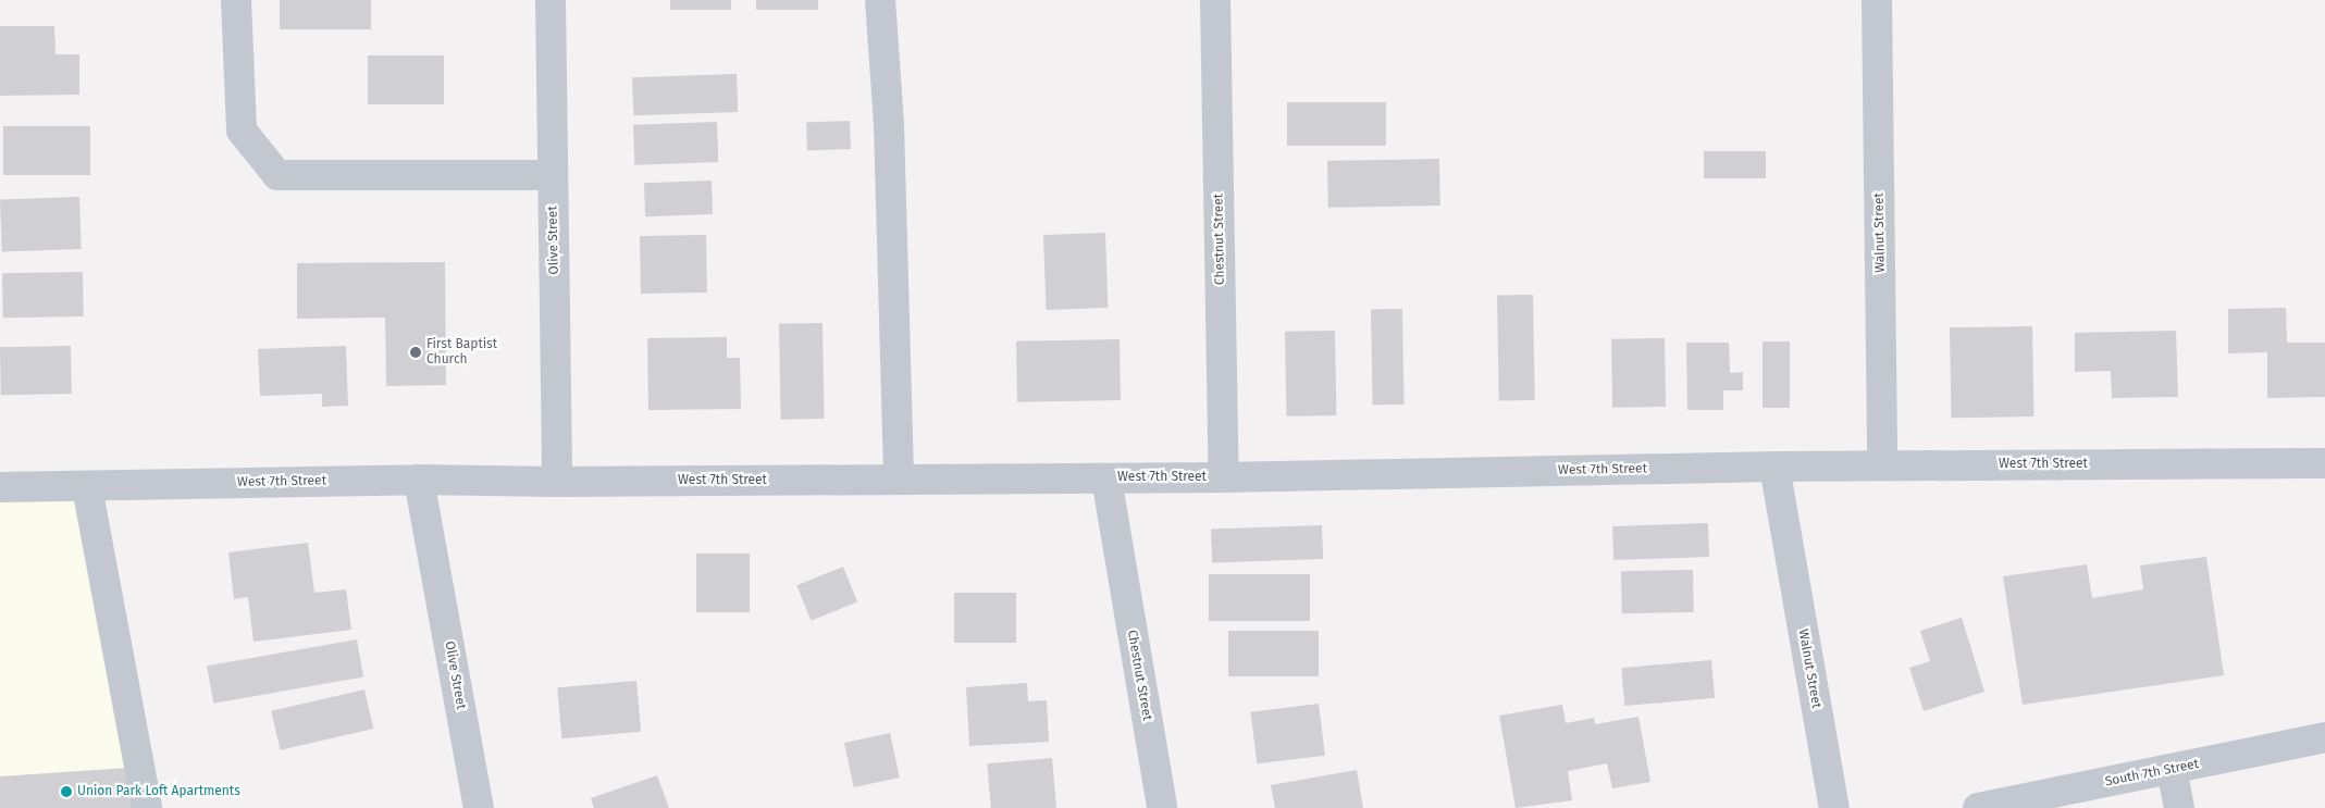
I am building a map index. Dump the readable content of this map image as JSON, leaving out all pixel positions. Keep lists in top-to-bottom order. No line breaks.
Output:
{"streets":{"street":["Walnut Street","Chestnut Street","Olive Street","West 7th Street","South 7th Street"]},"crossings":[["Walnut Street","West 7th Street"],["Chestnut Street","West 7th Street"],["Olive Street","West 7th Street"]],"places":["First Baptist Church","Union Park Loft Apartments"]}
